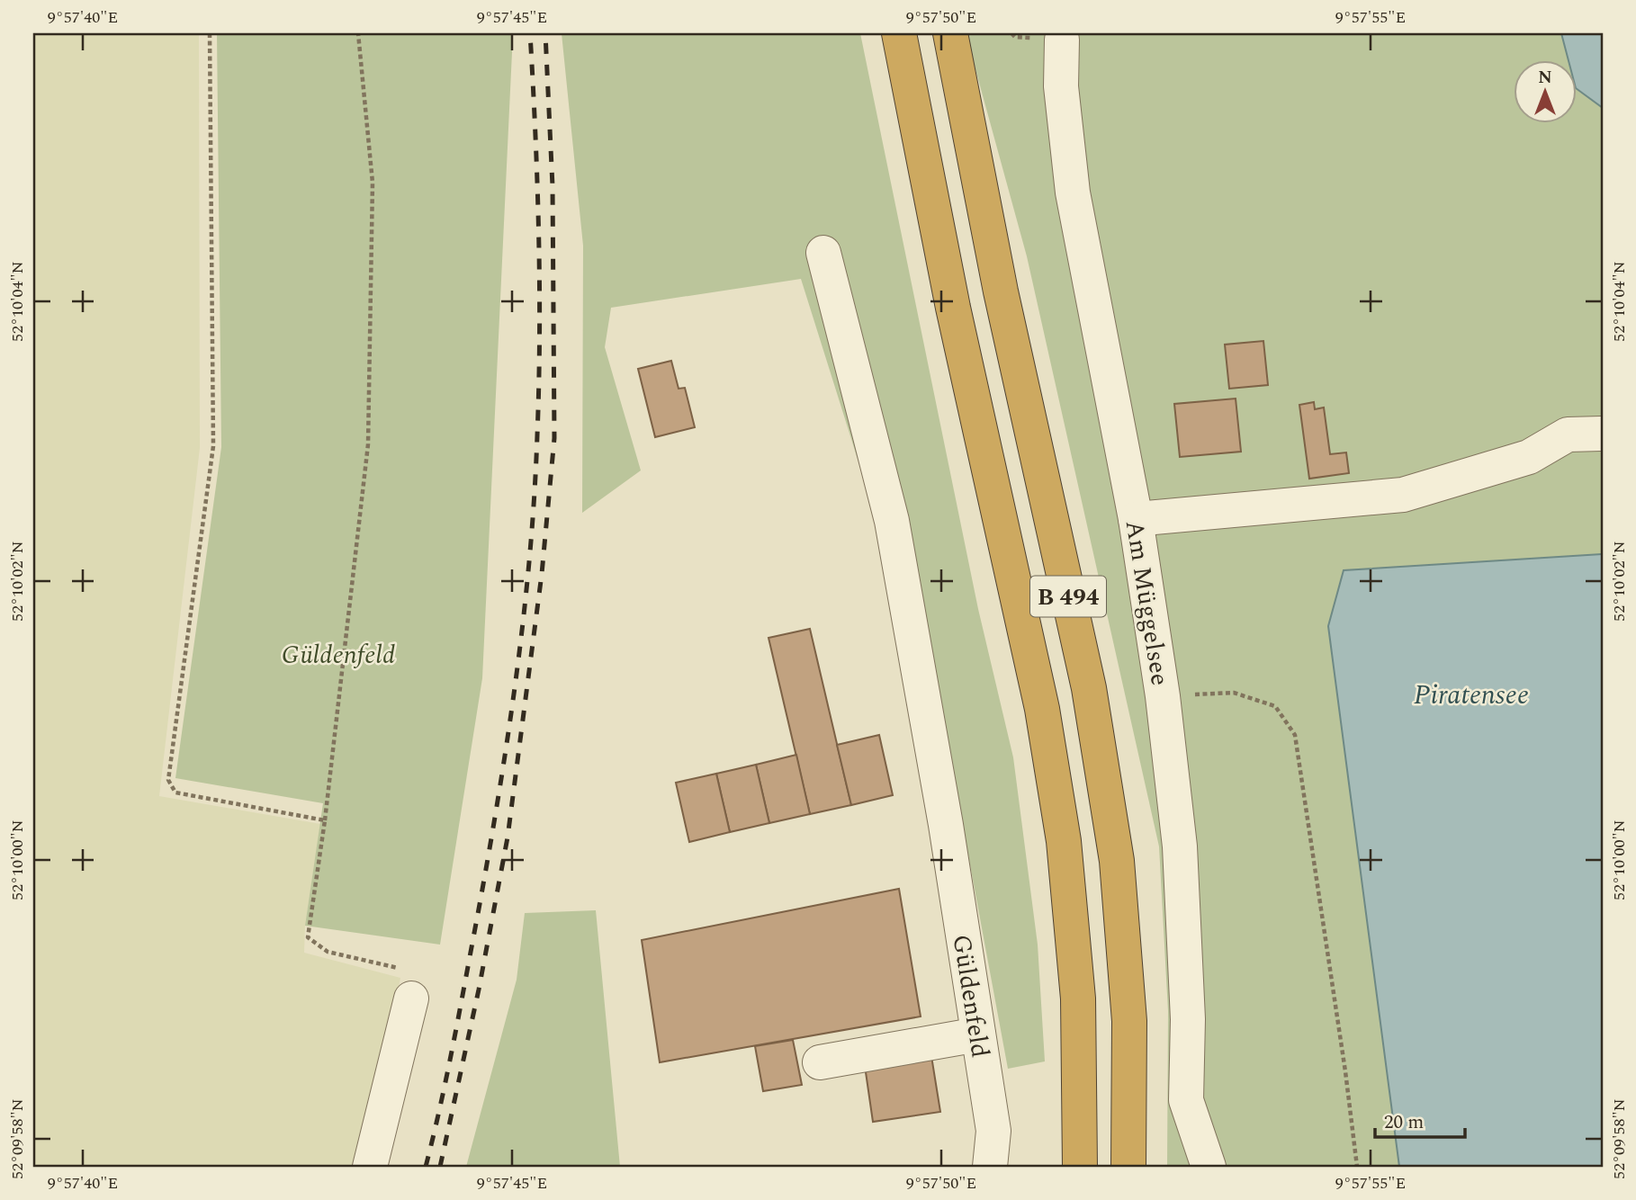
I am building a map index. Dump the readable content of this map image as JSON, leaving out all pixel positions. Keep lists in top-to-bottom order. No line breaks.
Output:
{"streets":{"highway":["B 494"],"street":["Am Müggelsee","Güldenfeld"]},"water":["Piratensee"],"parks":["Güldenfeld"],"scale_bar":"20 m","north":"top","coordinates":["9°57'40\"E","9°57'45\"E","9°57'50\"E","9°57'55\"E","52°10'04\"N","52°10'02\"N","52°10'00\"N","52°09'58\"N"]}
